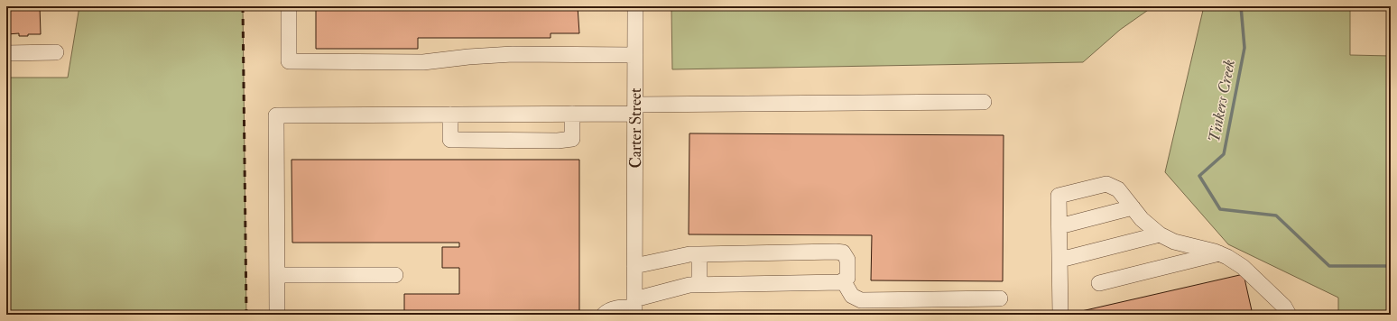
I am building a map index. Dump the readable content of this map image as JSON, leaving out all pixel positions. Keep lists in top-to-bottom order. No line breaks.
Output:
{"streets":{"street":["Carter Street"]},"water":["Tinkers Creek"]}
